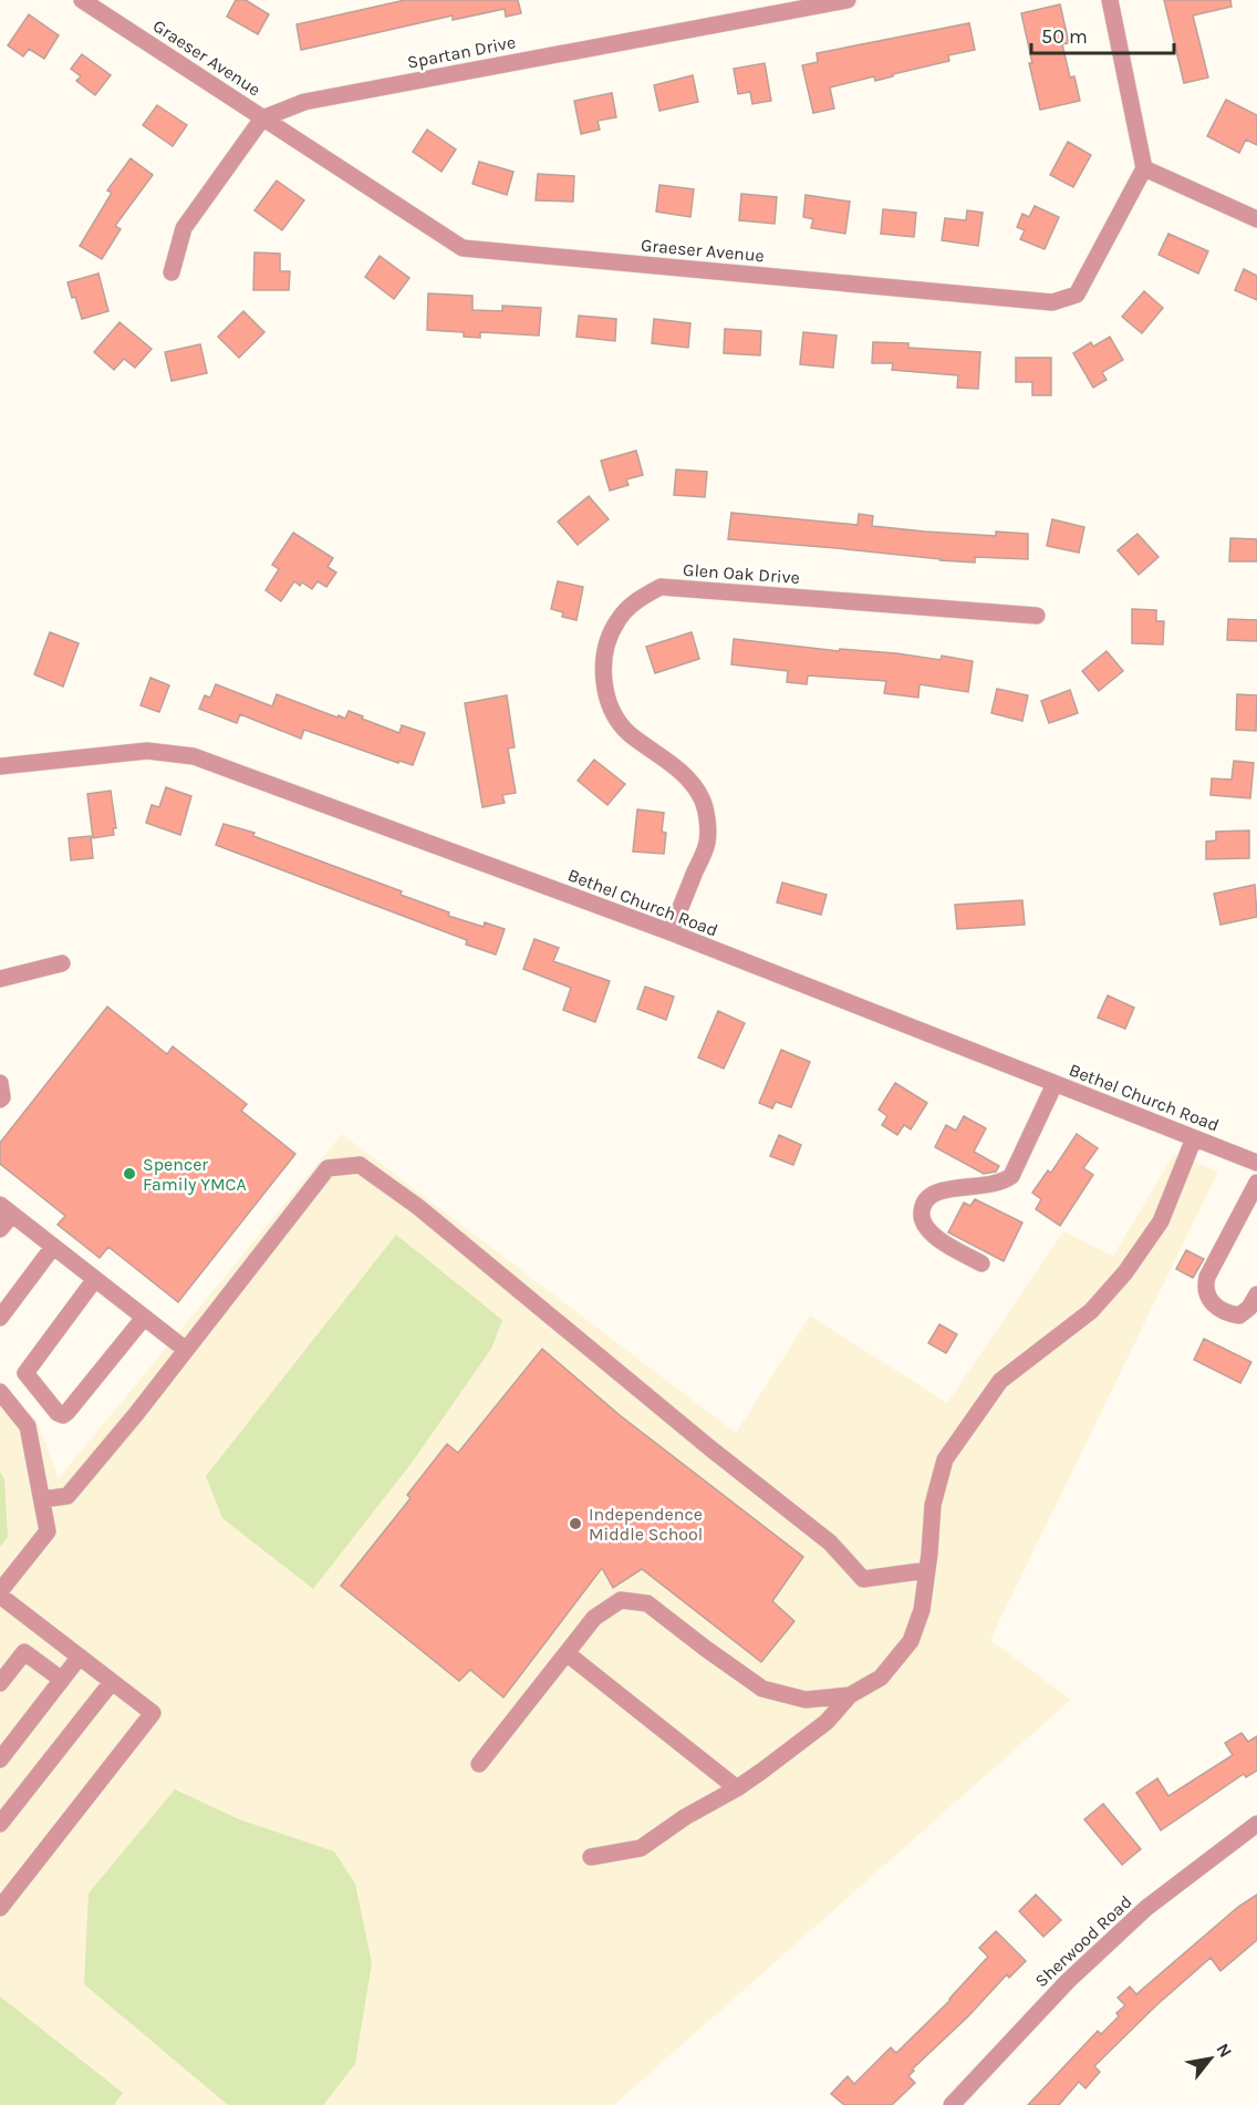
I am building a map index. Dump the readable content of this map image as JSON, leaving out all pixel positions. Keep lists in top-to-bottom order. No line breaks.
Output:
{"streets":{"street":["Spartan Drive","Graeser Avenue","Glen Oak Drive","Bethel Church Road","Sherwood Road"]},"crossings":[["Spartan Drive","Graeser Avenue"],["Glen Oak Drive","Bethel Church Road"]],"places":["Spencer Family YMCA","Independence Middle School"],"scale_bar":"50 m","north":"top right"}
